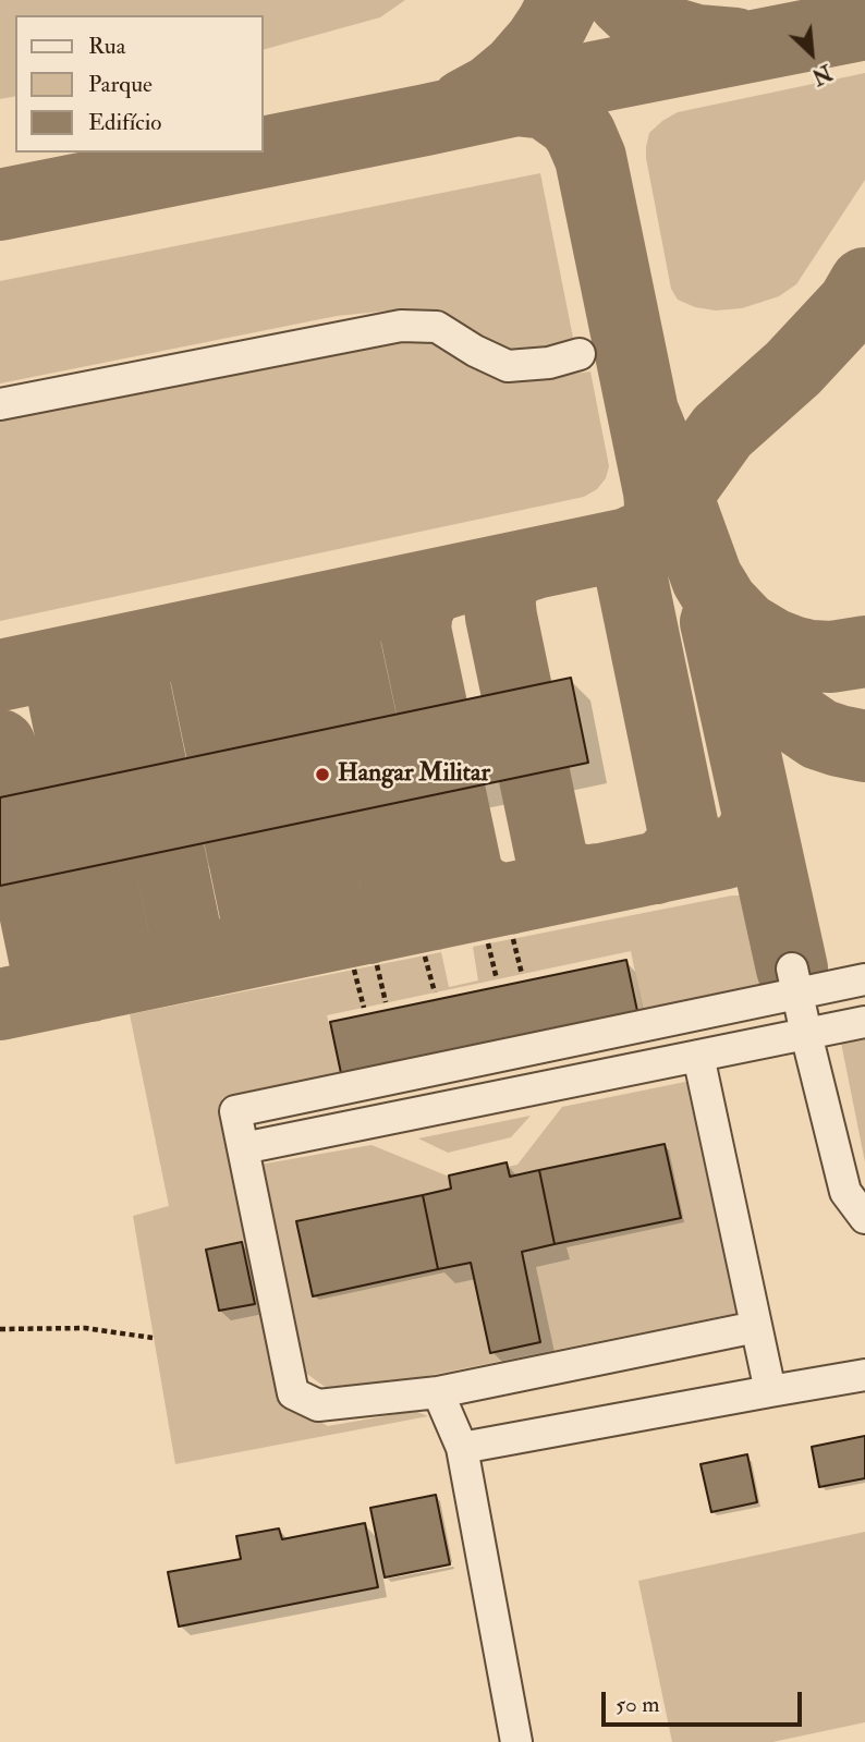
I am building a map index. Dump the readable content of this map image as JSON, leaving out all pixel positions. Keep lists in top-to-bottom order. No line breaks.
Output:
{"places":["Hangar Militar"],"legend":["Rua","Parque","Edifício"],"scale_bar":"50 m","north":"bottom right"}
